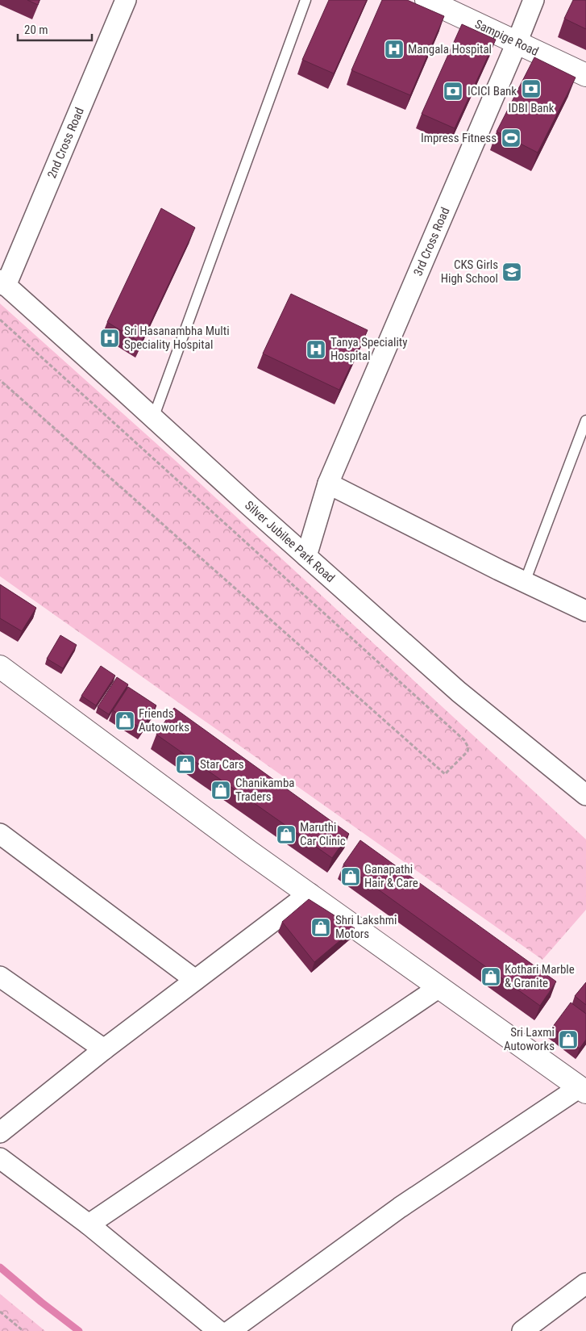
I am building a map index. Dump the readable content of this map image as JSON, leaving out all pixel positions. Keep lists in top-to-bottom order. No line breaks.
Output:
{"streets":{"street":["Sampige Road","2nd Cross Road","3rd Cross Road","Silver Jubilee Park Road"]},"crossings":[["Sampige Road","3rd Cross Road"],["2nd Cross Road","Silver Jubilee Park Road"],["3rd Cross Road","Silver Jubilee Park Road"]],"places":{"hospital":["Mangala Hospital","Sri Hasanambha Multi Speciality Hospital","Tanya Speciality Hospital"],"bank":["IDBI Bank","ICICI Bank"],"sports":["Impress Fitness"],"school or university":["CKS Girls High School"],"shop":["Friends Autoworks","Star Cars","Chanikamba Traders","Maruthi Car Clinic","Ganapathi Hair & Care","Shri Lakshmi Motors","Kothari Marble & Granite","Sri Laxmi Autoworks"]},"scale_bar":"20 m"}
